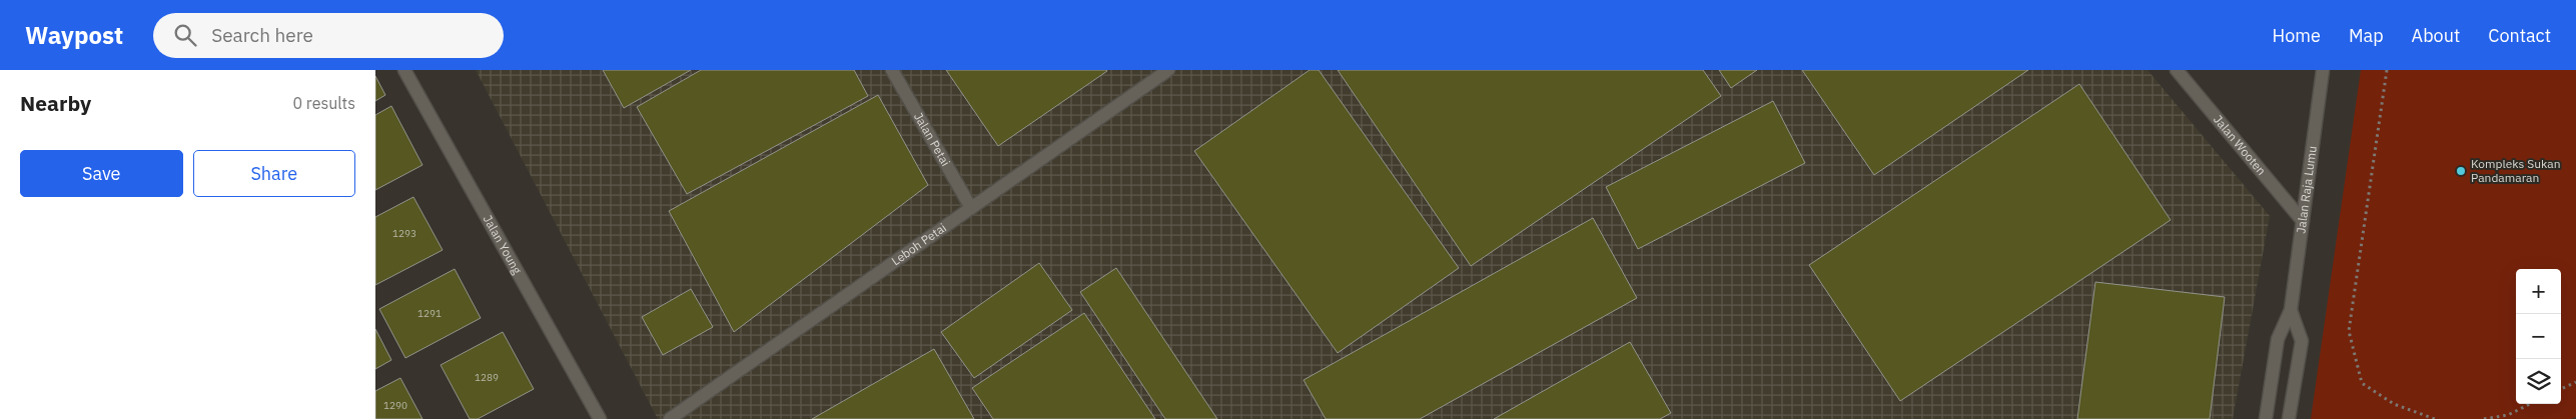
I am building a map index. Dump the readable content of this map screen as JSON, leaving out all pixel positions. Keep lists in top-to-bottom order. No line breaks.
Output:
{"streets":{"street":["Jalan Petai","Jalan Wooten","Jalan Raja Lumu","Leboh Petai","Jalan Young"]},"crossings":[["Jalan Petai","Leboh Petai"],["Jalan Wooten","Jalan Raja Lumu"]],"places":["Kompleks Sukan Pandamaran"],"house_numbers":["1293","1291","1289","1290"],"page":{"header":"Waypost","search":"Search here","nav":["Home","Map","About","Contact"],"heading":["Nearby","0 results"],"buttons":["Save","Share"],"map_buttons":["+","−"]}}
